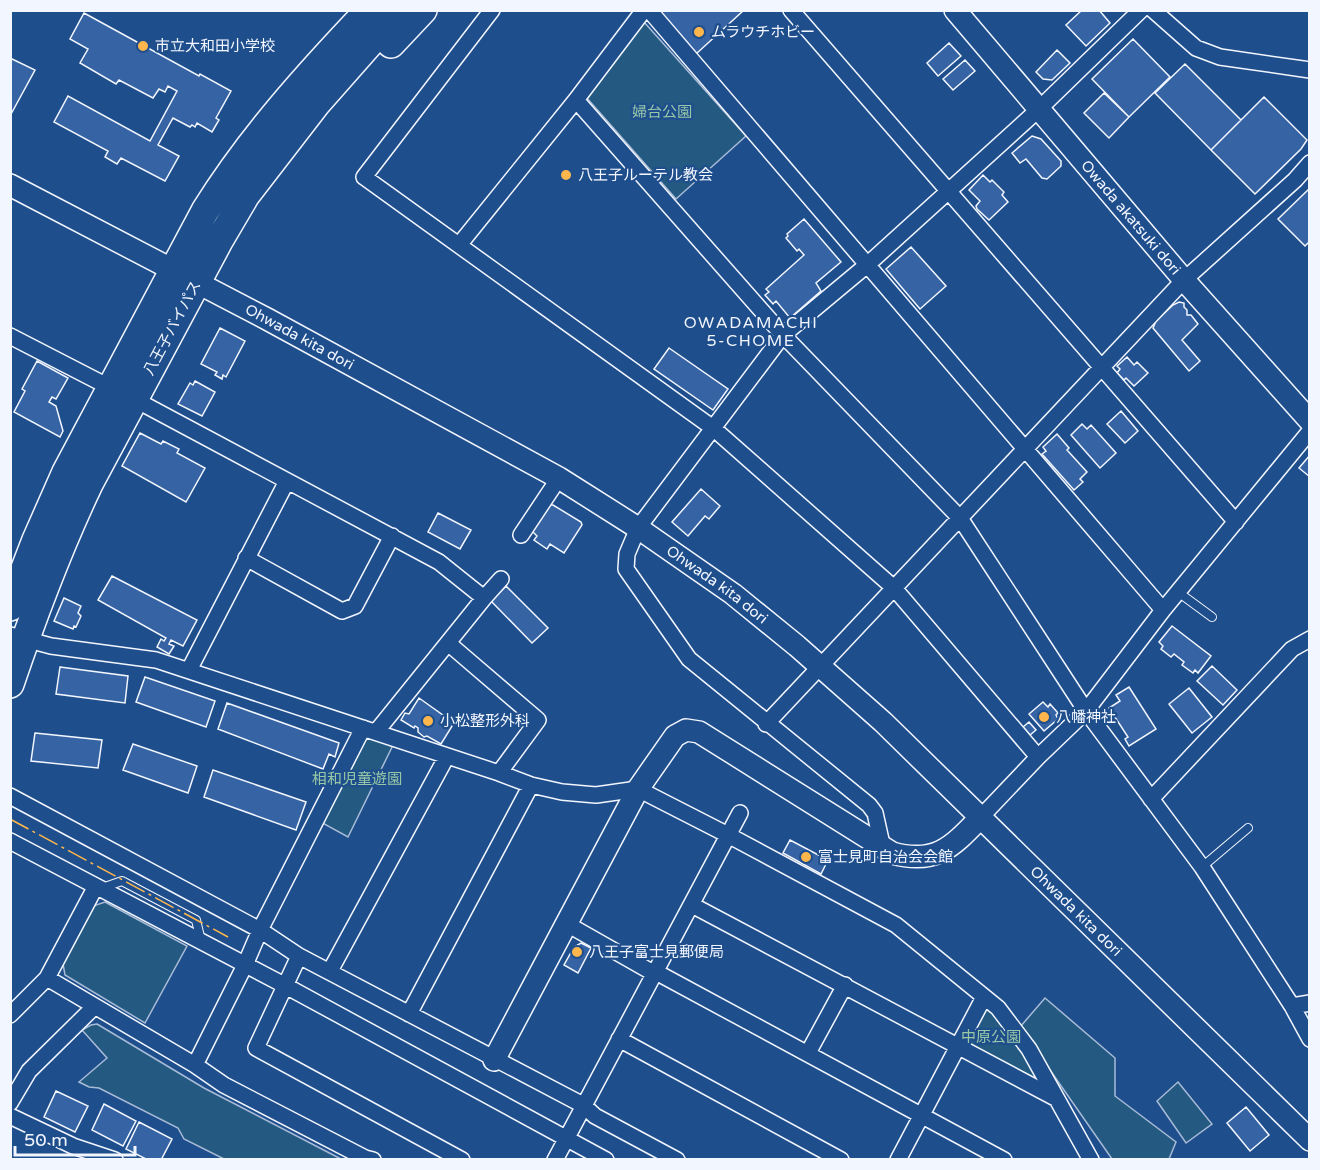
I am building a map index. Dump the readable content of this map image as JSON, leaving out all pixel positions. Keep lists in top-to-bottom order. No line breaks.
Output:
{"streets":{"highway":["八王子バイパス"],"street":["Owada akatsuki dori","Ohwada kita dori"]},"crossings":[["八王子バイパス","Ohwada kita dori"]],"districts":["OWADAMACHI 5-CHOME"],"parks":["婦台公園","相和児童遊園","中原公園"],"places":["ムラウチホビー","市立大和田小学校","八王子ルーテル教会","八幡神社","小松整形外科","富士見町自治会会館","八王子富士見郵便局"],"scale_bar":"50 m"}
